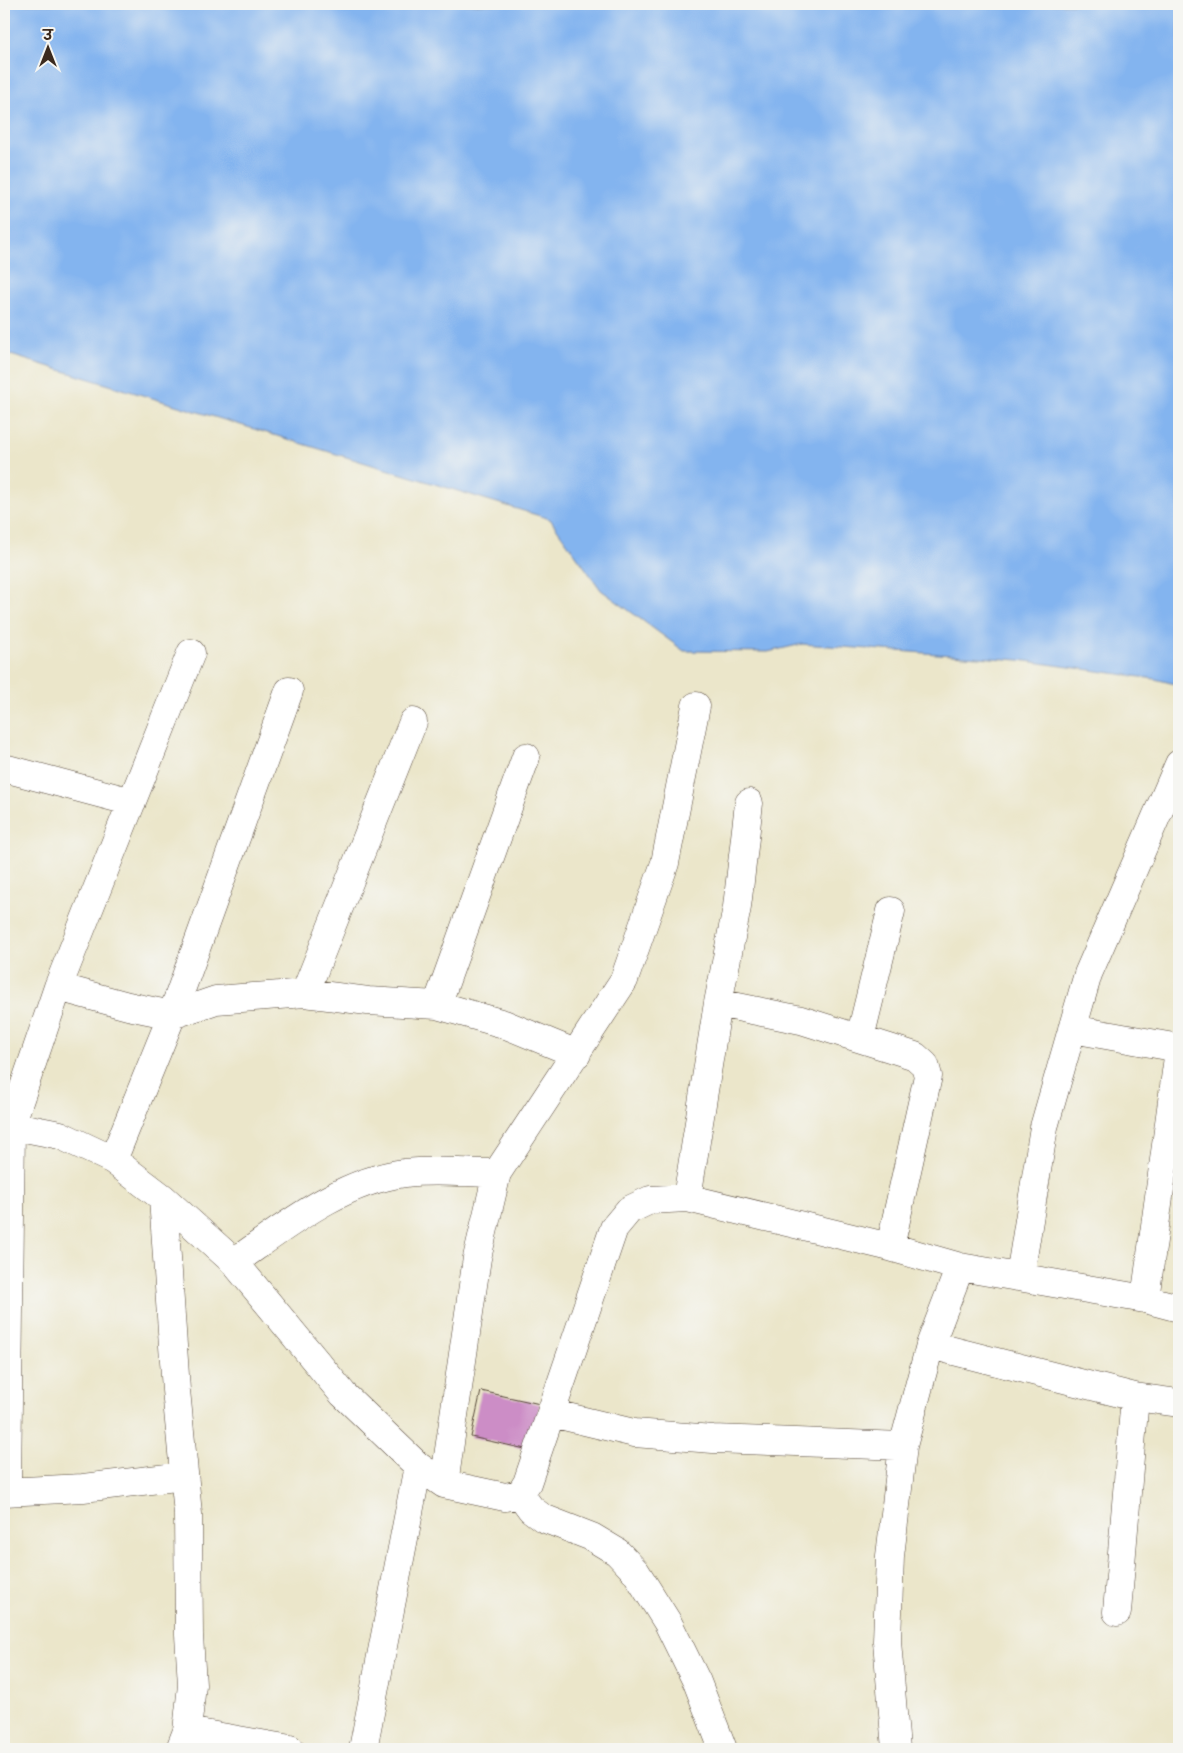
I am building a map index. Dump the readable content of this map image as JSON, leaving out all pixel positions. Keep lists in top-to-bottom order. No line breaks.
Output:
{"north":"top"}
